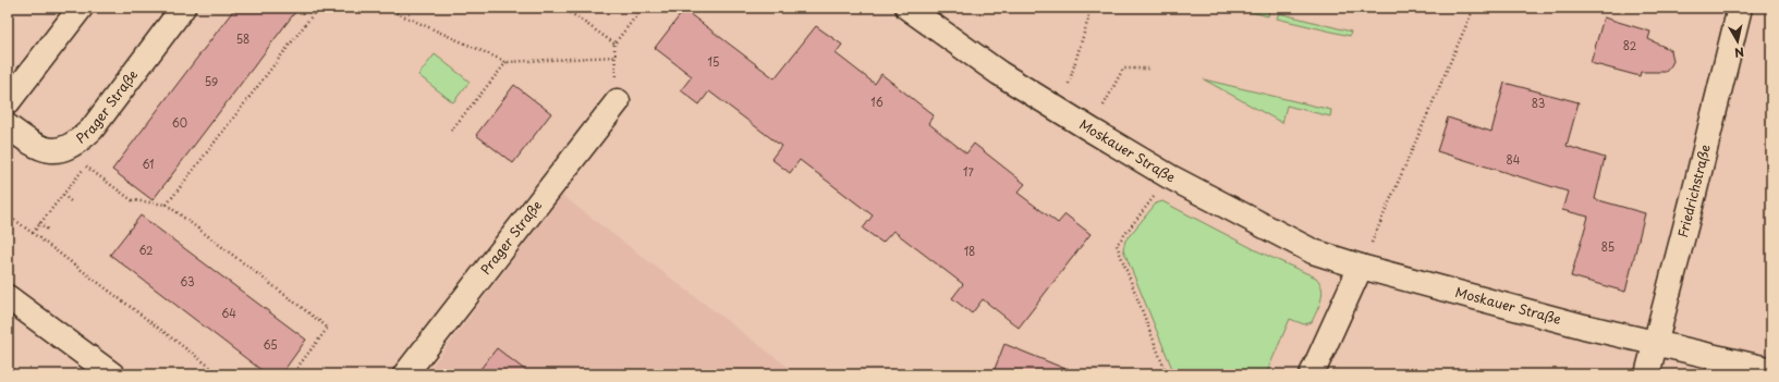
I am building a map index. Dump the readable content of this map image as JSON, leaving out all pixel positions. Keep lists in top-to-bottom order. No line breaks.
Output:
{"streets":{"street":["Prager Straße","Moskauer Straße","Friedrichstraße"]},"crossings":[["Moskauer Straße","Friedrichstraße"]],"house_numbers":["58","82","15","59","16","83","60","84","61","17","85","62","18","63","64","65"],"north":"bottom"}
